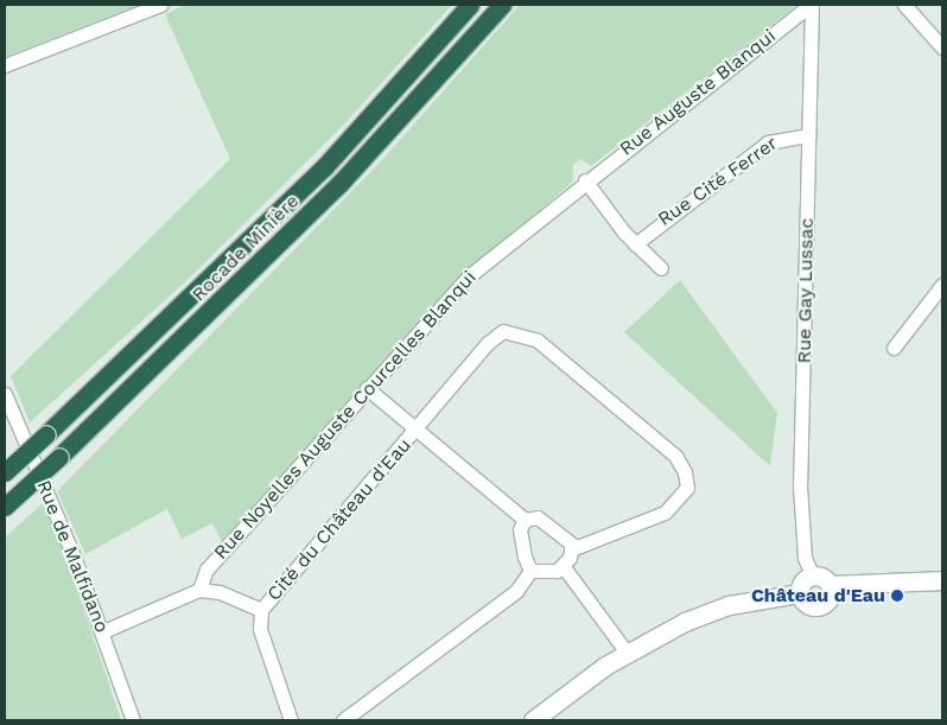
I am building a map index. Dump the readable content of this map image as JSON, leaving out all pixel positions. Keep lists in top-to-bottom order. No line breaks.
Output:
{"streets":{"highway":["Rocade Minière"],"street":["Rue Auguste Blanqui","Rue Cité Ferrer","Rue Gay Lussac","Rue Noyelles Auguste Courcelles Blanqui","Cité du Château d'Eau","Rue de Malfidano"]},"crossings":[["Rue Auguste Blanqui","Rue Gay Lussac"],["Rue Auguste Blanqui","Rue Noyelles Auguste Courcelles Blanqui"],["Rue Cité Ferrer","Rue Gay Lussac"],["Rue Noyelles Auguste Courcelles Blanqui","Cité du Château d'Eau"]],"places":["Château d'Eau"]}
